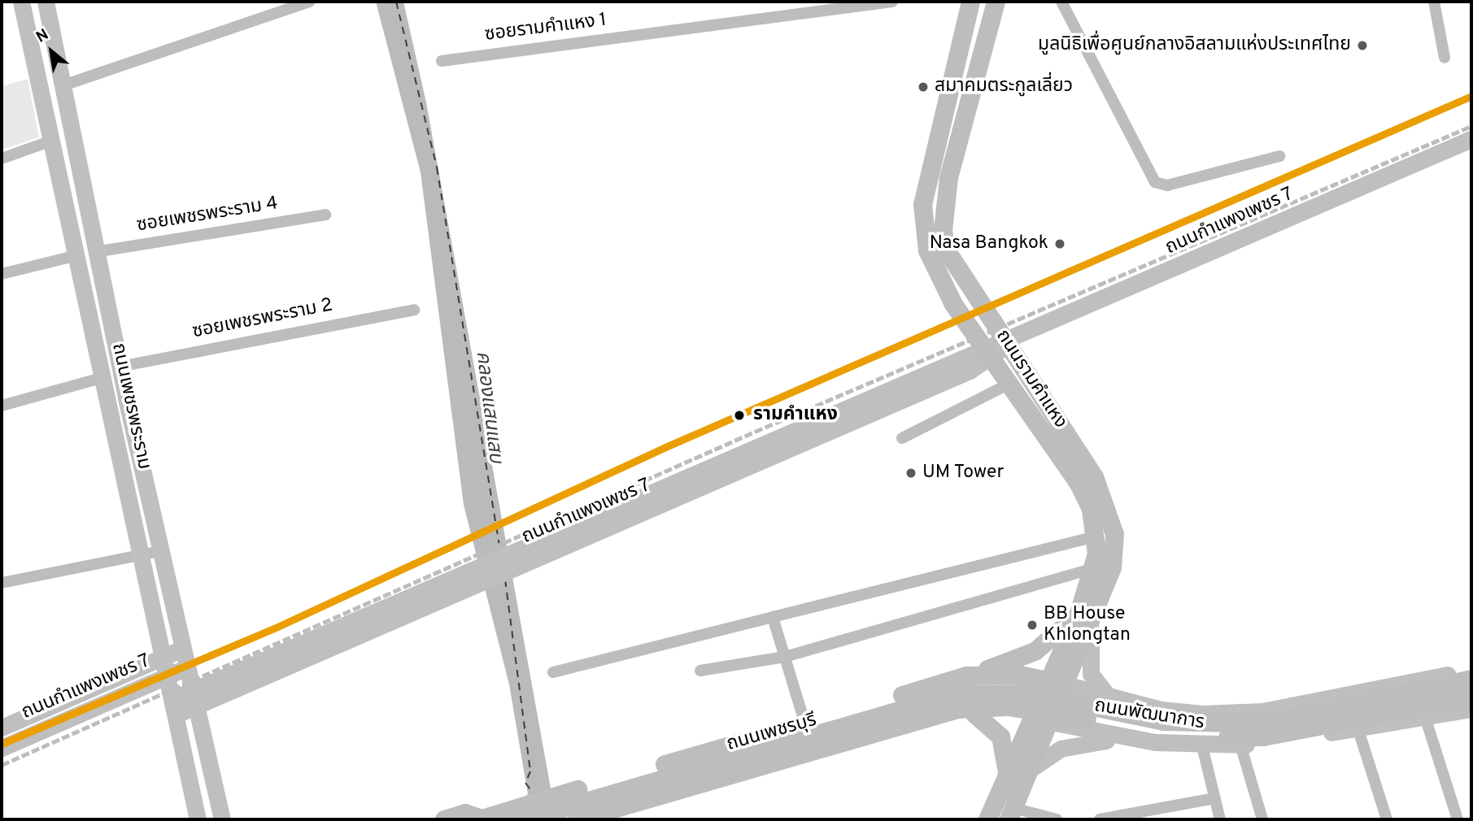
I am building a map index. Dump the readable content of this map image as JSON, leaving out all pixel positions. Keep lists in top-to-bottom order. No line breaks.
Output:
{"streets":{"main road":["ถนนรามคำแหง","ถนนพัฒนาการ","ถนนเพชรบุรี"],"street":["ซอยรามคำแหง 1","ซอยเพชรพระราม 4","ถนนกำแพงเพชร 7","ซอยเพชรพระราม 2","ถนนเพชรพระราม"]},"crossings":[["ซอยเพชรพระราม 4","ถนนเพชรพระราม"],["ถนนกำแพงเพชร 7","ถนนรามคำแหง"],["ถนนกำแพงเพชร 7","ถนนเพชรพระราม"],["ซอยเพชรพระราม 2","ถนนเพชรพระราม"],["ถนนรามคำแหง","ถนนพัฒนาการ"],["ถนนรามคำแหง","ถนนเพชรบุรี"],["ถนนพัฒนาการ","ถนนเพชรบุรี"]],"water":["คลองแสนแสบ"],"places":["มูลนิธิเพื่อศูนย์กลางอิสลามแห่งประเทศไทย","สมาคมตระกูลเลี่ยว","Nasa Bangkok","รามคำแหง","UM Tower","BB House Khlongtan"],"north":"top left"}
